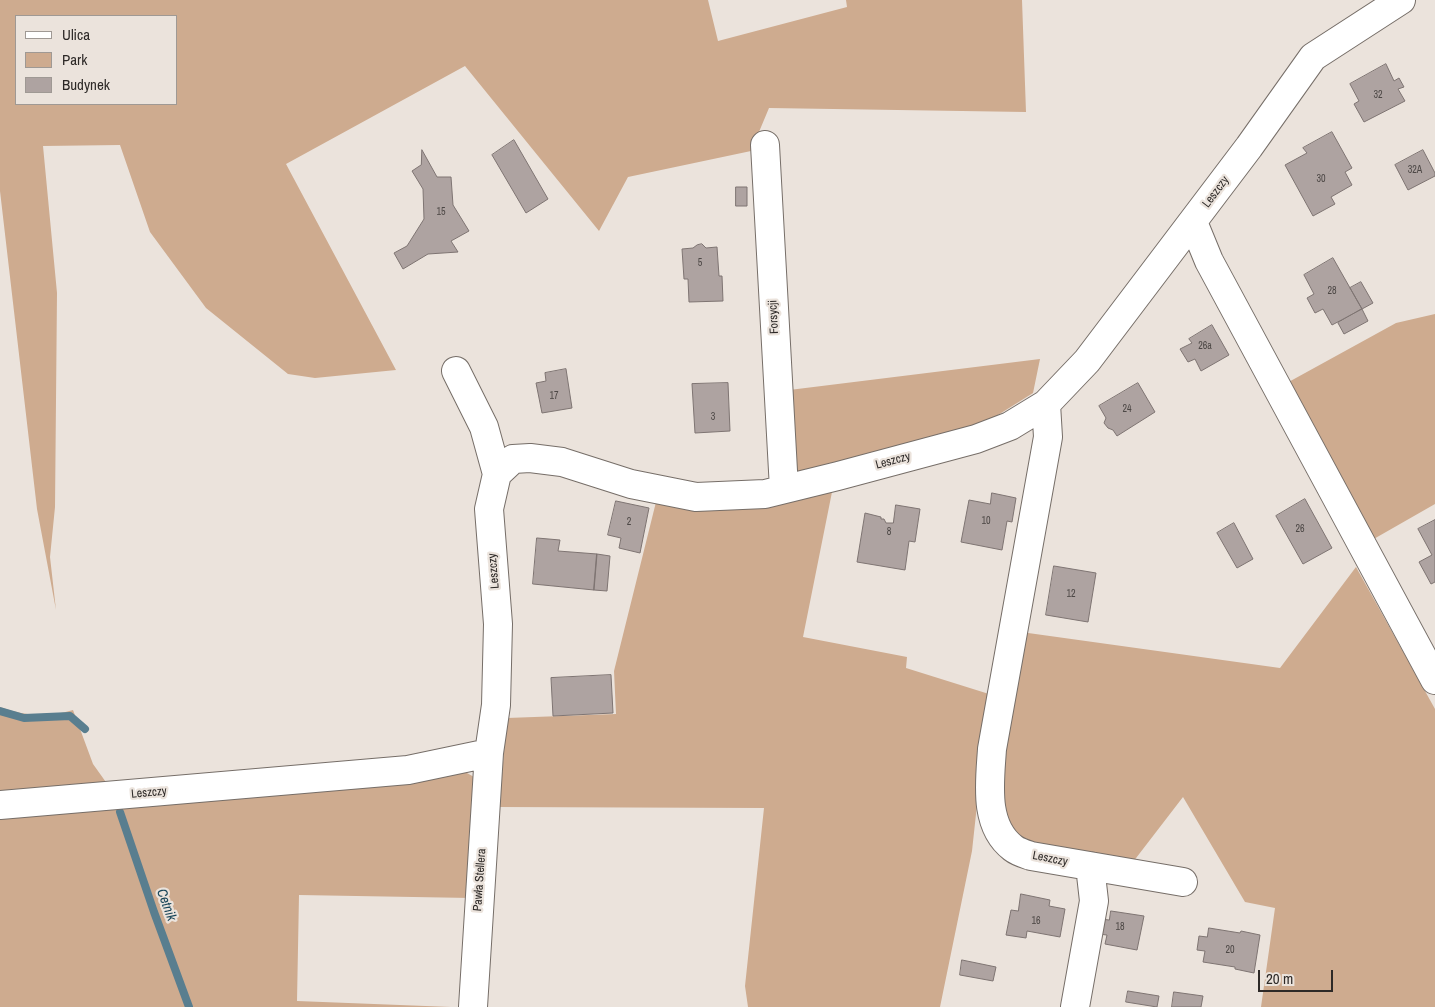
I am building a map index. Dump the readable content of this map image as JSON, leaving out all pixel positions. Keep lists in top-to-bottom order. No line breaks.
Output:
{"streets":{"street":["Leszczy","Forsycji","Pawła Stellera"]},"crossings":[["Leszczy","Forsycji"],["Leszczy","Pawła Stellera"]],"water":["Cetnik"],"house_numbers":["32","32A","30","15","5","28","26a","17","24","3","10","2","26","8","12","16","18","20"],"legend":["Ulica","Park","Budynek"],"scale_bar":"20 m"}
